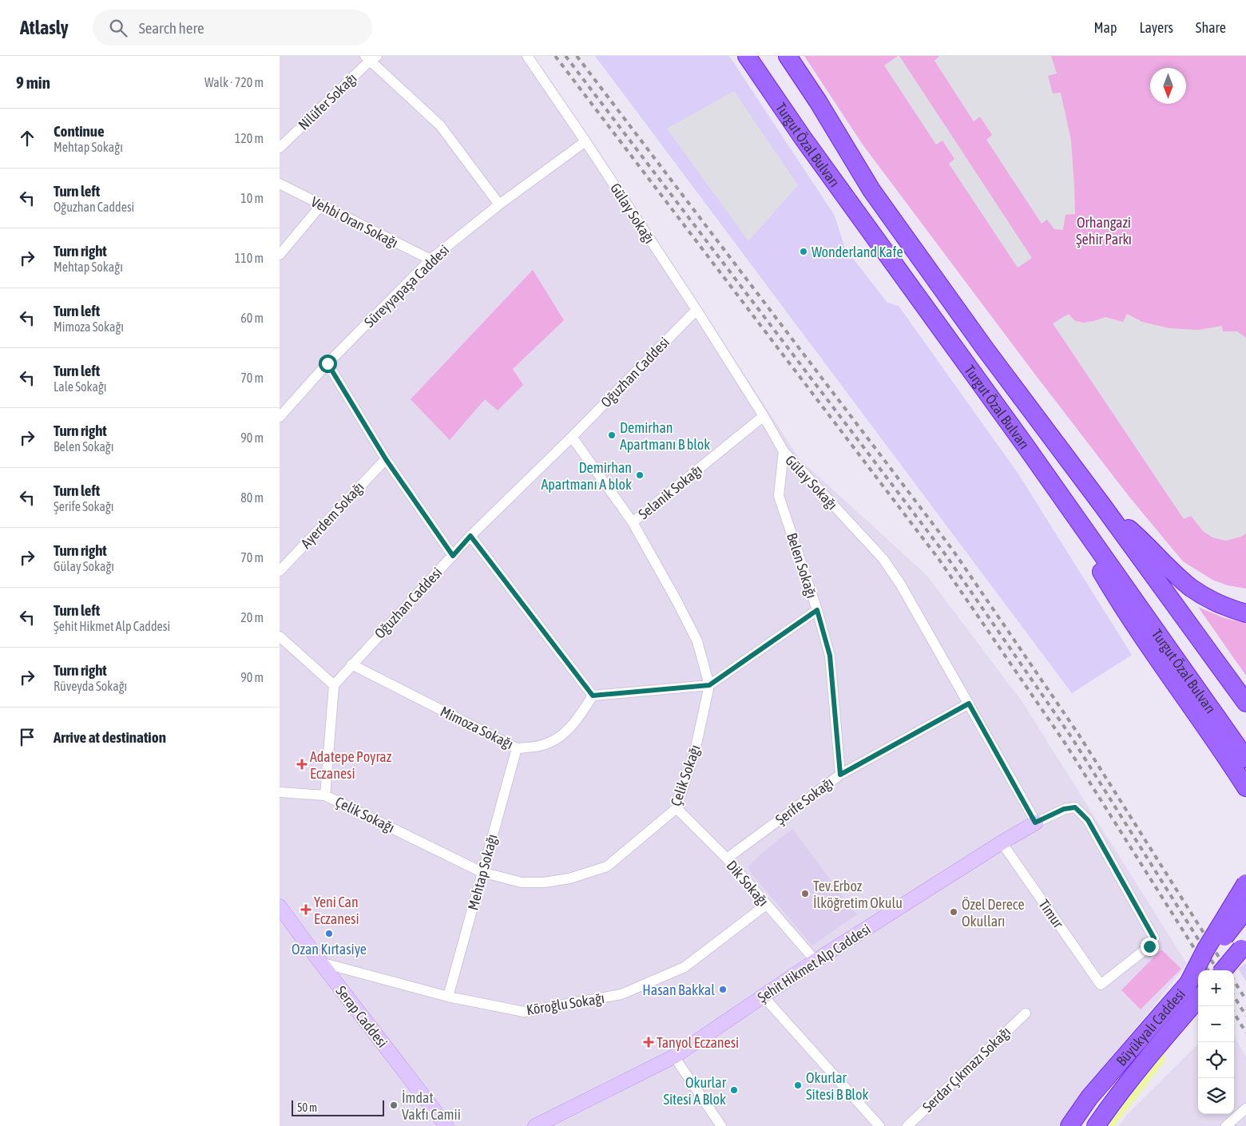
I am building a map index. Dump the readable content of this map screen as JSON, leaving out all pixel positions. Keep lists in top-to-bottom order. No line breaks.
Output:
{"streets":{"highway":["Turgut Özal Bulvarı","Büyükyalı Caddesi"],"street":["Nilüfer Sokağı","Gülay Sokağı","Vehbi Oran Sokağı","Süreyyapaşa Caddesi","Oğuzhan Caddesi","Selanik Sokağı","Ayerdem Sokağı","Belen Sokağı","Mimoza Sokağı","Çelik Sokağı","Şerife Sokağı","Mehtap Sokağı","Dik Sokağı","Timur","Şehit Hikmet Alp Caddesi","Köroğlu Sokağı","Serap Caddesi","Serdar Çıkmazı Sokağı"]},"crossings":[["Gülay Sokağı","Süreyyapaşa Caddesi"],["Gülay Sokağı","Oğuzhan Caddesi"],["Gülay Sokağı","Selanik Sokağı"],["Gülay Sokağı","Belen Sokağı"],["Gülay Sokağı","Şerife Sokağı"],["Gülay Sokağı","Şehit Hikmet Alp Caddesi"],["Vehbi Oran Sokağı","Süreyyapaşa Caddesi"],["Oğuzhan Caddesi","Mimoza Sokağı"],["Oğuzhan Caddesi","Çelik Sokağı"],["Selanik Sokağı","Çelik Sokağı"],["Belen Sokağı","Şerife Sokağı"],["Mimoza Sokağı","Mehtap Sokağı"],["Çelik Sokağı","Mehtap Sokağı"],["Çelik Sokağı","Dik Sokağı"],["Şerife Sokağı","Dik Sokağı"],["Mehtap Sokağı","Köroğlu Sokağı"],["Dik Sokağı","Şehit Hikmet Alp Caddesi"],["Dik Sokağı","Köroğlu Sokağı"],["Timur","Şehit Hikmet Alp Caddesi"],["Köroğlu Sokağı","Serap Caddesi"]],"parks":["Orhangazi Şehir Parkı"],"places":{"other":["Wonderland Kafe","Demirhan Apartmanı B blok","Demirhan Apartmanı A blok","Tev.Erboz İlköğretim Okulu","Özel Derece Okulları","Ozan Kırtasiye","Hasan Bakkal","Okurlar Sitesi B Blok","Okurlar Sitesi A Blok","İmdat Vakfı Camii"],"health":["Adatepe Poyraz Eczanesi","Yeni Can Eczanesi","Tanyol Eczanesi"]},"scale_bar":"50 m","north":"bottom","page":{"header":"Atlasly","search":"Search here","nav":["Map","Layers","Share"],"heading":["9 min","Walk · 720 m"],"list":[["Continue","Mehtap Sokağı","120 m"],["Turn left","Oğuzhan Caddesi","10 m"],["Turn right","Mehtap Sokağı","110 m"],["Turn left","Mimoza Sokağı","60 m"],["Turn left","Lale Sokağı","70 m"],["Turn right","Belen Sokağı","90 m"],["Turn left","Şerife Sokağı","80 m"],["Turn right","Gülay Sokağı","70 m"],["Turn left","Şehit Hikmet Alp Caddesi","20 m"],["Turn right","Rüveyda Sokağı","90 m"],"Arrive at destination"],"map_buttons":["+","−"],"scale":"50 m"}}
